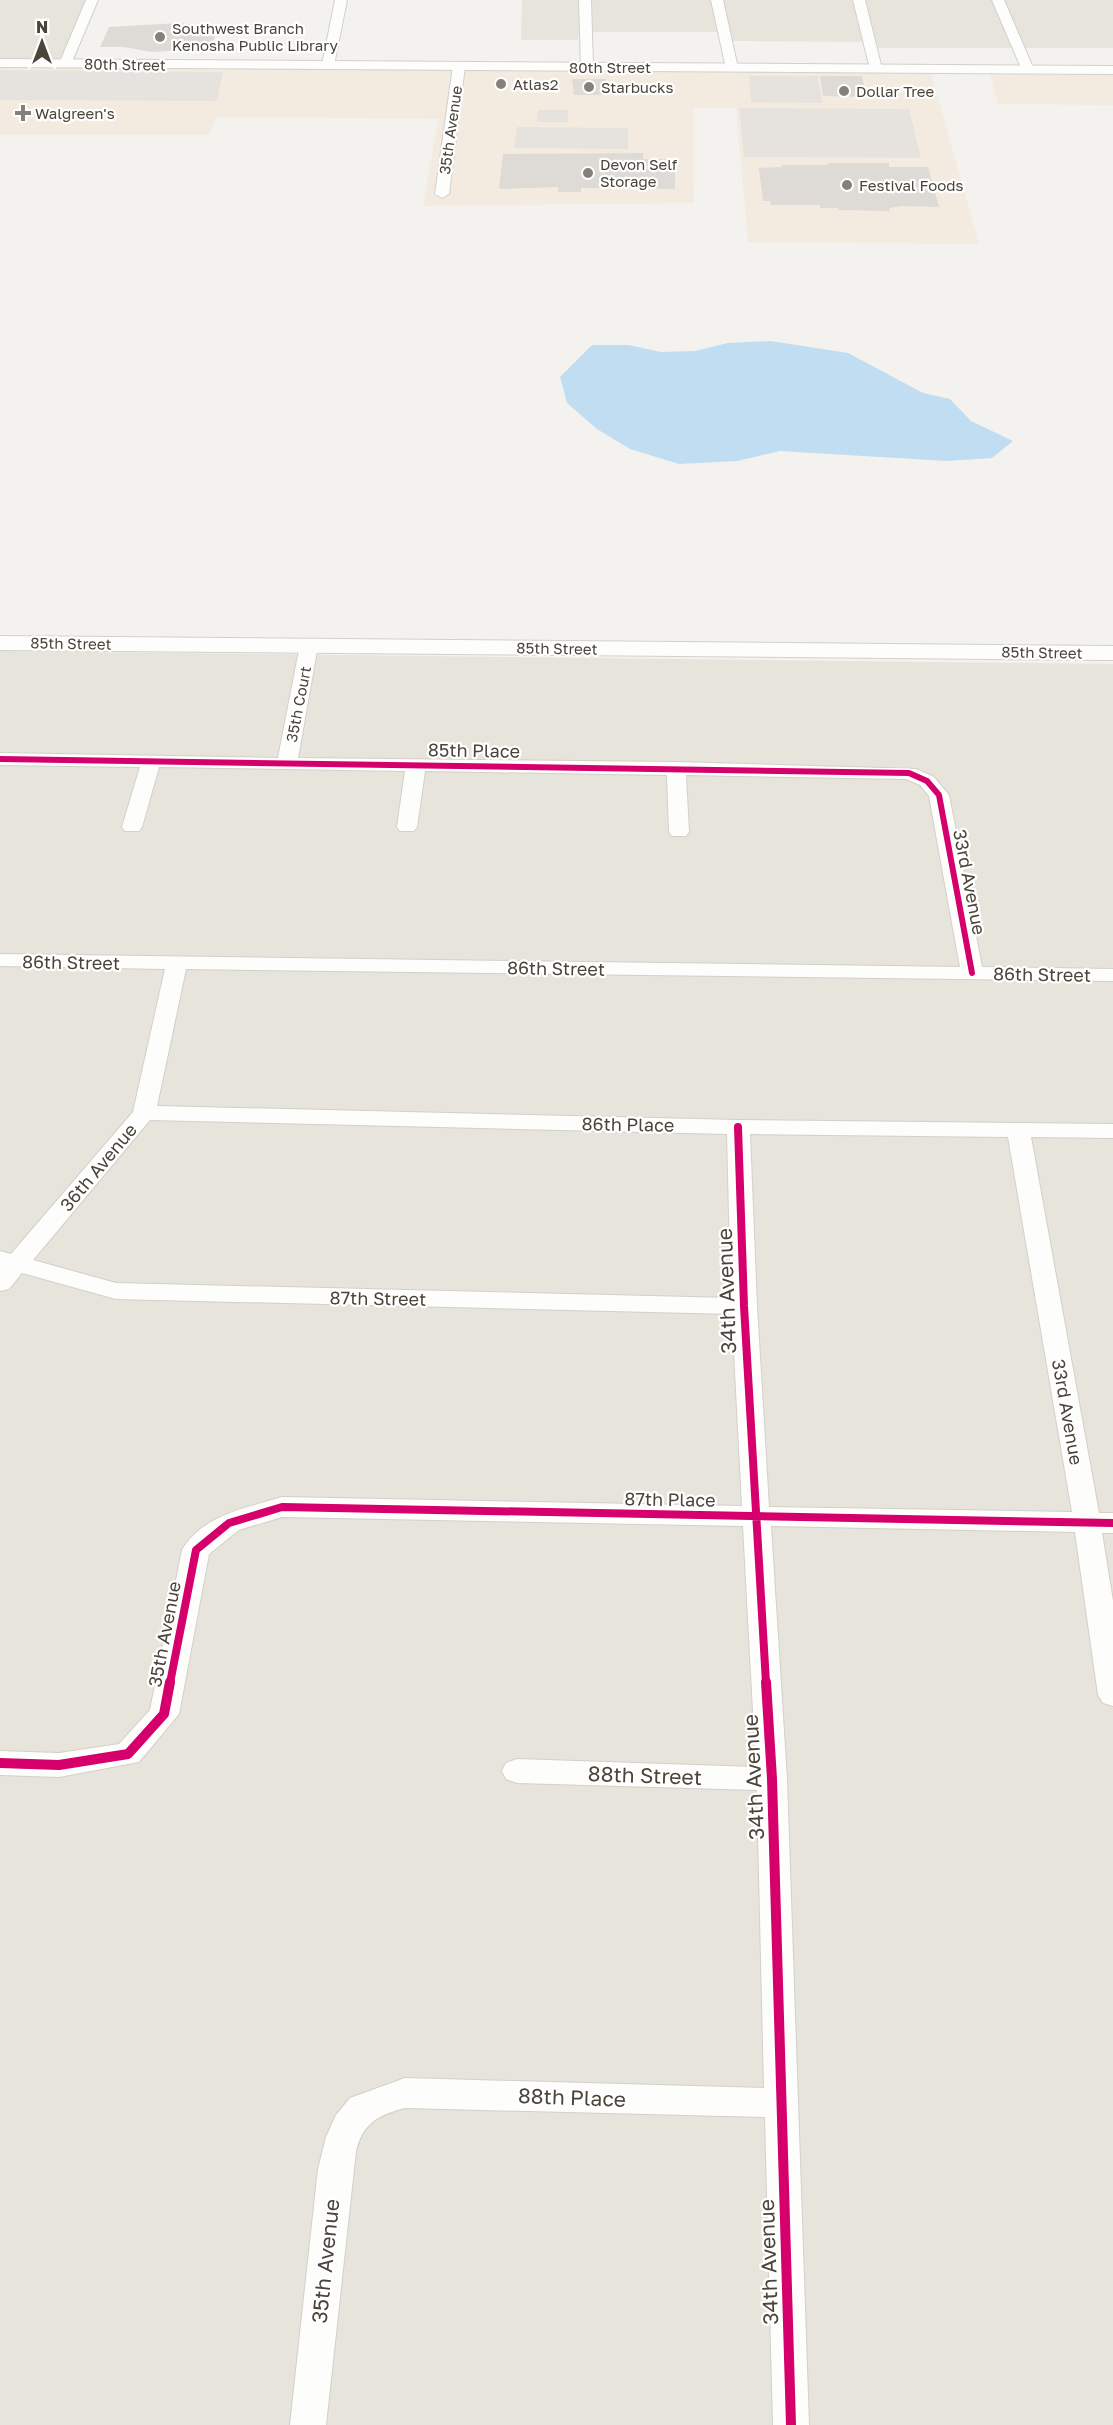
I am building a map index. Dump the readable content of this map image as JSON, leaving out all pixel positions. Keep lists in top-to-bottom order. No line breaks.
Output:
{"streets":{"street":["80th Street","35th Avenue","85th Street","35th Court","85th Place","33rd Avenue","86th Street","86th Place","36th Avenue","34th Avenue","87th Street","87th Place","88th Street","88th Place"]},"crossings":[["80th Street","35th Avenue"],["35th Avenue","87th Place"],["35th Avenue","88th Place"],["85th Street","35th Court"],["35th Court","85th Place"],["85th Place","33rd Avenue"],["33rd Avenue","86th Street"],["33rd Avenue","86th Place"],["33rd Avenue","87th Place"],["86th Street","36th Avenue"],["86th Place","36th Avenue"],["86th Place","34th Avenue"],["36th Avenue","87th Street"],["34th Avenue","87th Street"],["34th Avenue","87th Place"],["34th Avenue","88th Street"],["34th Avenue","88th Place"]],"places":{"other":["Southwest Branch Kenosha Public Library","Atlas2","Starbucks","Dollar Tree","Devon Self Storage","Festival Foods"],"health":["Walgreen's"]},"north":"top"}
